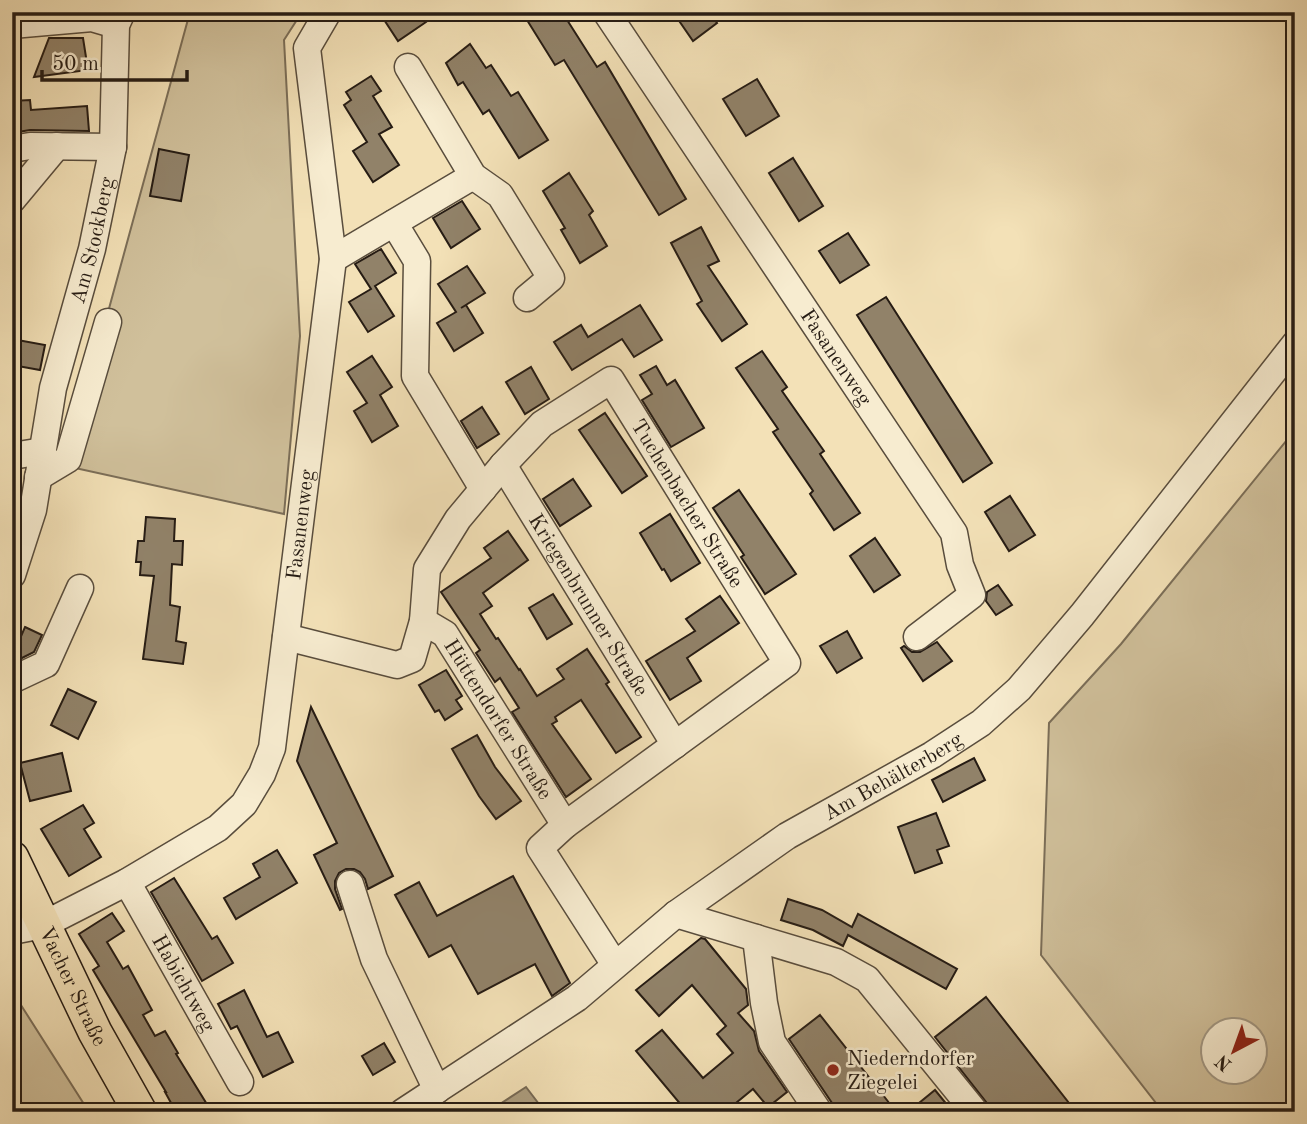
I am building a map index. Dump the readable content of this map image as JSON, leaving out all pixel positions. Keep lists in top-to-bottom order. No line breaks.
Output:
{"streets":{"main road":["Vacher Straße"],"street":["Am Stockberg","Fasanenweg","Tuchenbacher Straße","Kriegenbrunner Straße","Hüttendorfer Straße","Am Behälterberg","Habichtweg"]},"crossings":[["Fasanenweg","Tuchenbacher Straße"],["Fasanenweg","Habichtweg"],["Fasanenweg","Vacher Straße"],["Tuchenbacher Straße","Kriegenbrunner Straße"],["Tuchenbacher Straße","Hüttendorfer Straße"],["Tuchenbacher Straße","Am Behälterberg"]],"places":["Niederndorfer Ziegelei"],"scale_bar":"50 m","north":"bottom left"}
